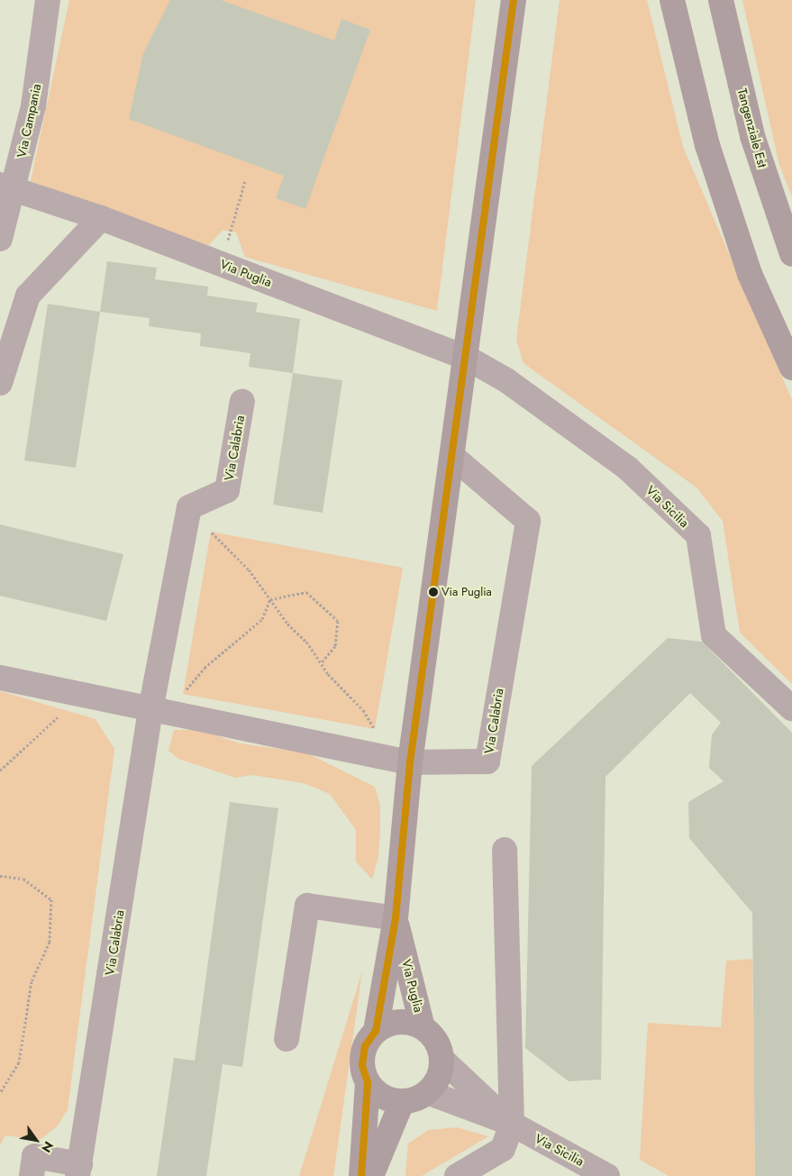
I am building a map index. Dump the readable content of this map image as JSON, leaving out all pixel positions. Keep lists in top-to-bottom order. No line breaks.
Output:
{"streets":{"main road":["Tangenziale Est","Via Puglia"],"street":["Via Campania","Via Calabria","Via Sicilia"]},"crossings":[["Via Campania","Via Puglia"],["Via Puglia","Via Calabria"],["Via Puglia","Via Sicilia"]],"places":["Via Puglia"],"north":"bottom right"}
